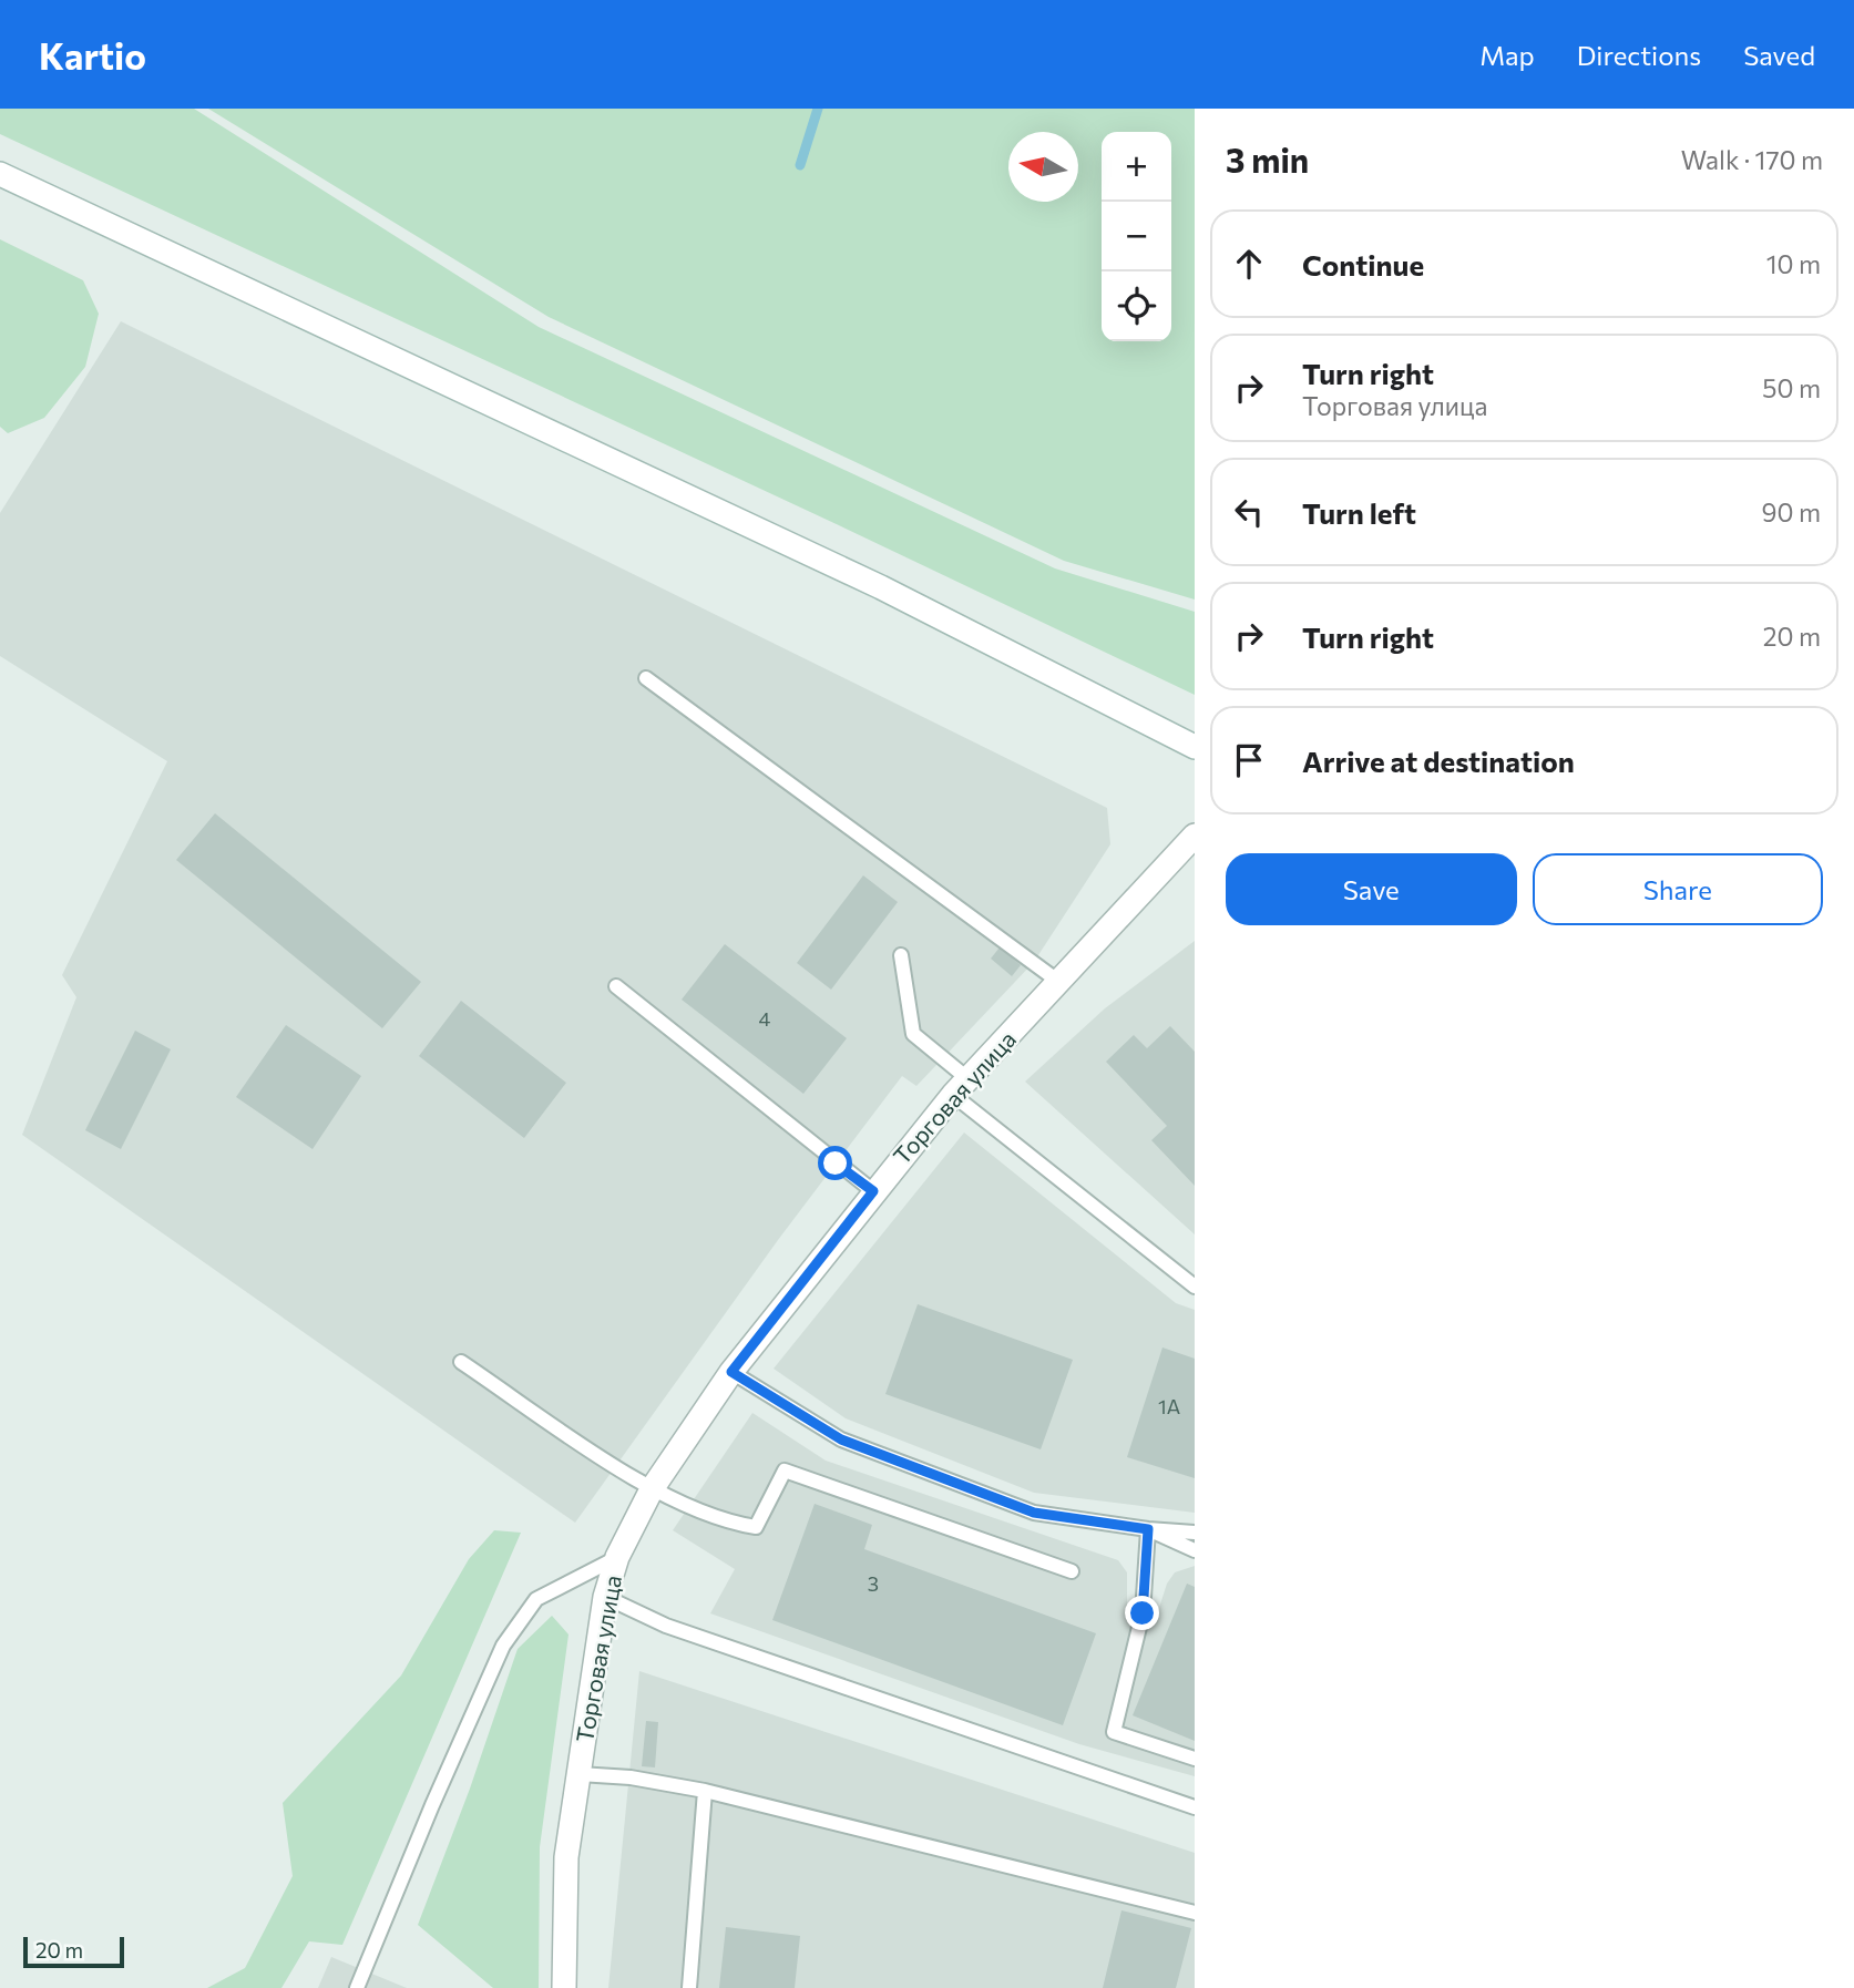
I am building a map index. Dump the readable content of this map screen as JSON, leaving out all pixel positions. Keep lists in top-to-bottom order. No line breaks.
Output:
{"streets":{"street":["Торговая улица"]},"house_numbers":["4","1А","3"],"scale_bar":"20 m","north":"left","page":{"header":"Kartio","nav":["Map","Directions","Saved"],"heading":["3 min","Walk · 170 m"],"map_buttons":["+","−"],"list":[["Continue","10 m"],["Turn right","Торговая улица","50 m"],["Turn left","90 m"],["Turn right","20 m"],"Arrive at destination"],"buttons":["Save","Share"],"scale":"20 m"}}
